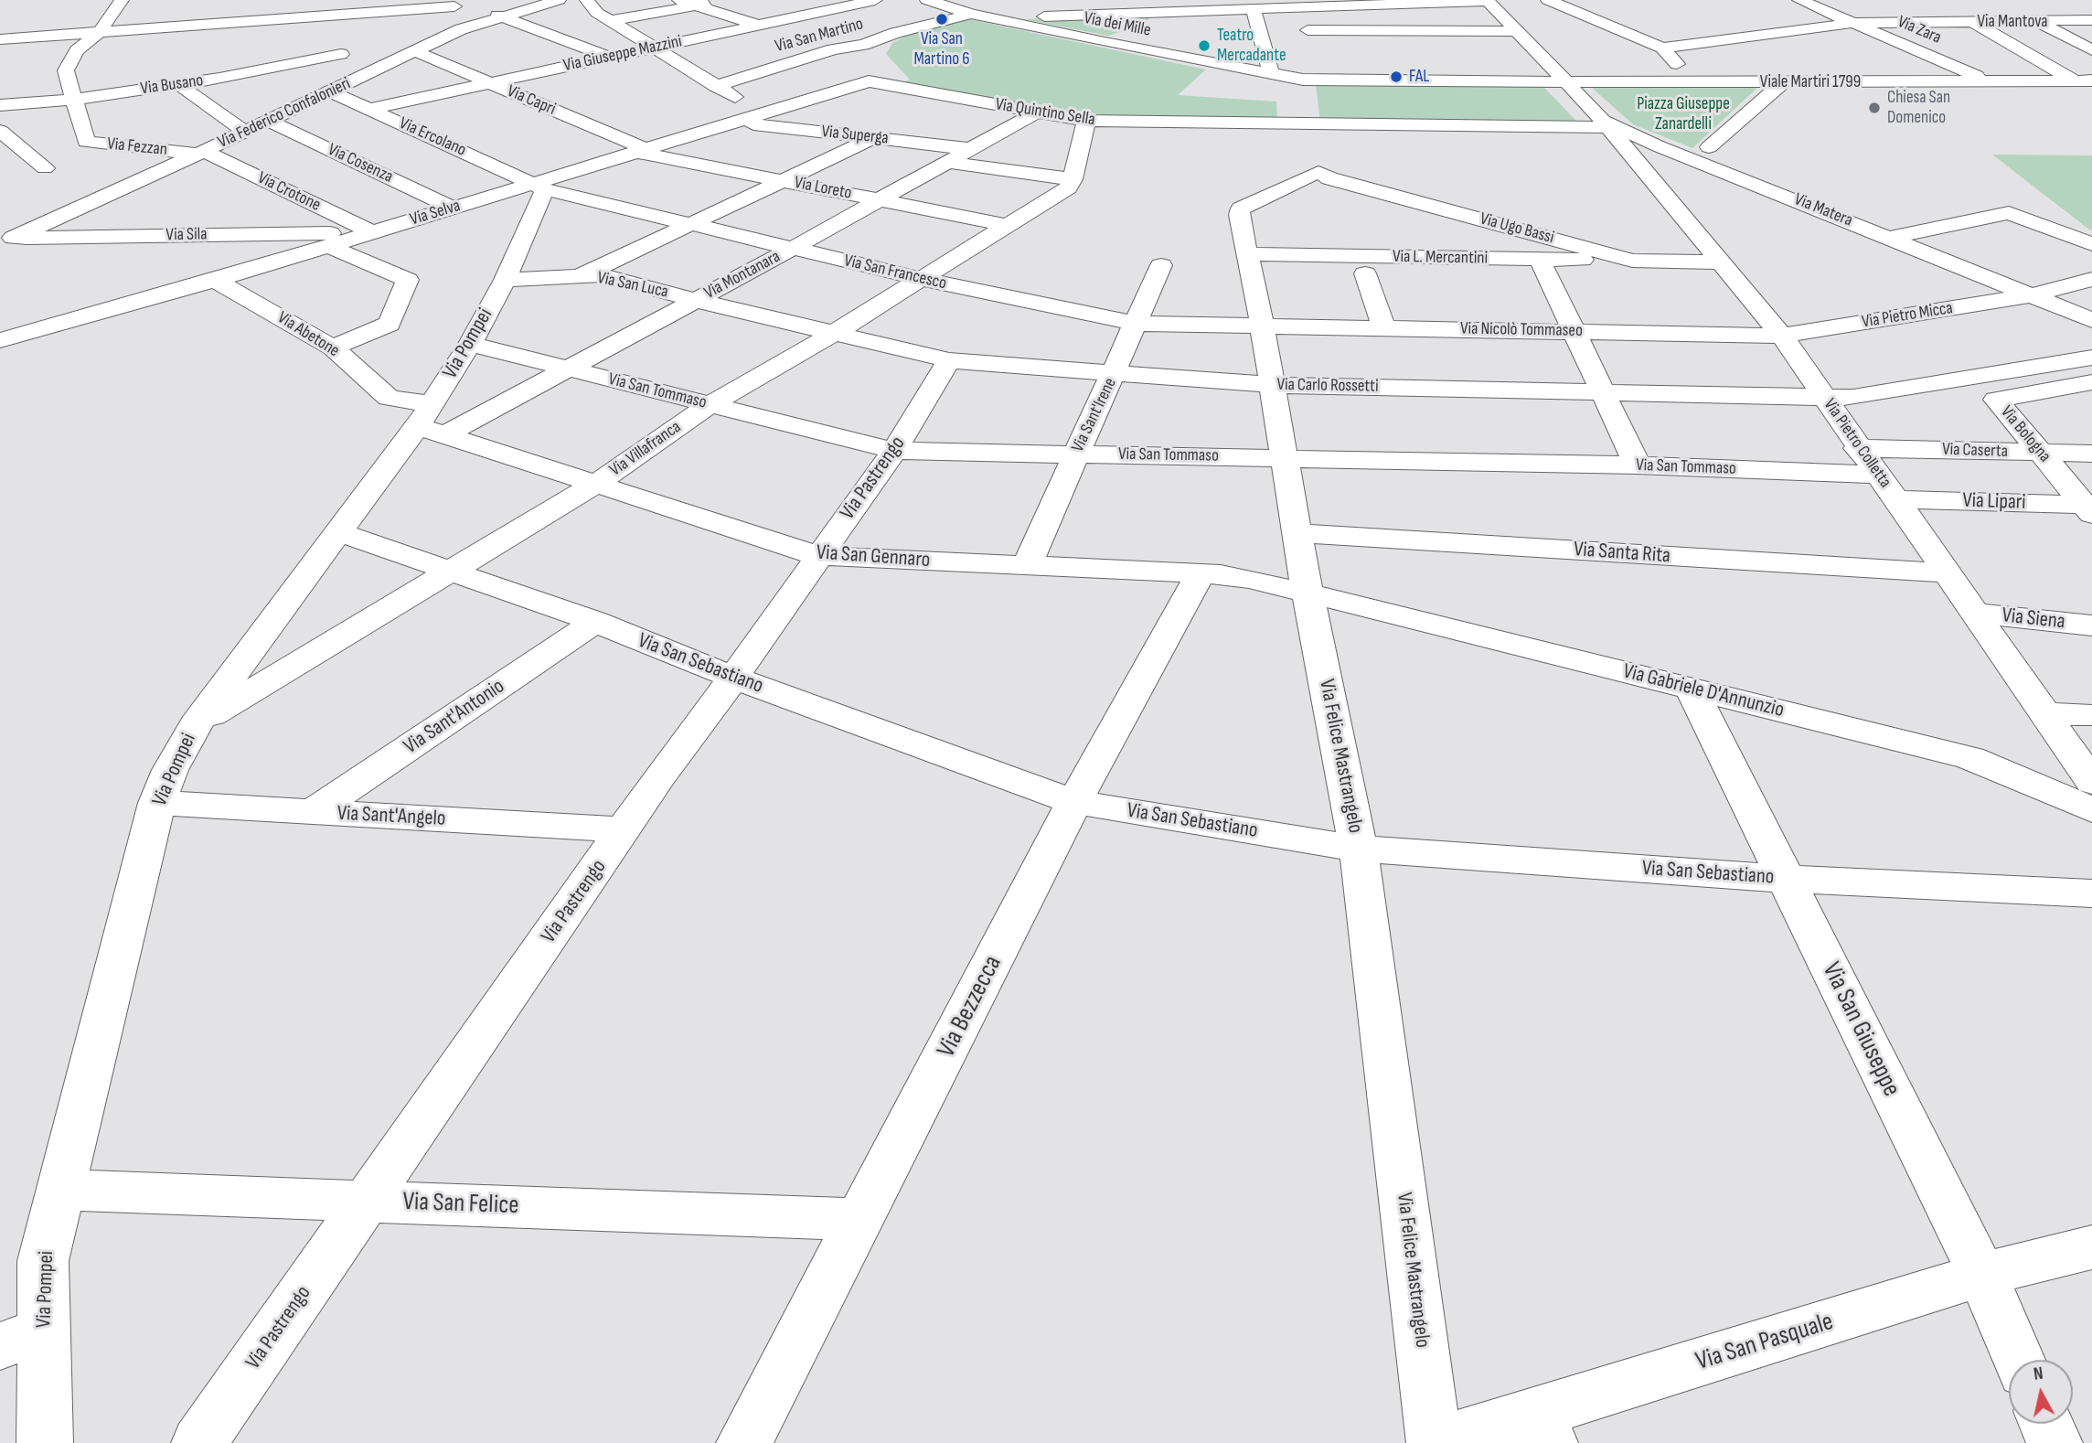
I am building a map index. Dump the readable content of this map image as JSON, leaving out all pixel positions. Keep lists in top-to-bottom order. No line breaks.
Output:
{"streets":{"street":["Via Mantova","Via dei Mille","Via Zara","Via San Martino","Via Giuseppe Mazzini","Viale Martiri 1799","Via Busano","Via Capri","Via Quintino Sella","Via Federico Confalonieri","Via Superga","Via Ercolano","Via Fezzan","Via Cosenza","Via Loreto","Via Crotone","Via Matera","Via Selva","Via Ugo Bassi","Via Sila","Via L. Mercantini","Via San Francesco","Via Montanara","Via San Luca","Via Pietro Micca","Via Nicolò Tommaseo","Via Abetone","Via Pompei","Via Carlo Rossetti","Via San Tommaso","Via Sant'Irene","Via Bologna","Via Pietro Colletta","Via Villafranca","Via Caserta","Via Pastrengo","Via Lipari","Via Santa Rita","Via San Gennaro","Via Siena","Via San Sebastiano","Via Gabriele D'Annunzio","Via Sant'Antonio","Via Felice Mastrangelo","Via Sant'Angelo","Via Bezzecca","Via San Giuseppe","Via San Felice","Via San Pasquale"]},"crossings":[["Via dei Mille","Via San Martino"],["Via Zara","Viale Martiri 1799"],["Via Giuseppe Mazzini","Via Capri"],["Via Giuseppe Mazzini","Via Ercolano"],["Viale Martiri 1799","Via Matera"],["Via Busano","Via Fezzan"],["Via Capri","Via Federico Confalonieri"],["Via Capri","Via Loreto"],["Via Capri","Via Selva"],["Via Quintino Sella","Via Selva"],["Via Quintino Sella","Via Montanara"],["Via Federico Confalonieri","Via Ercolano"],["Via Federico Confalonieri","Via Fezzan"],["Via Federico Confalonieri","Via Cosenza"],["Via Federico Confalonieri","Via Crotone"],["Via Federico Confalonieri","Via Sila"],["Via Superga","Via Selva"],["Via Superga","Via Montanara"],["Via Ercolano","Via Selva"],["Via Ercolano","Via San Francesco"],["Via Ercolano","Via Pompei"],["Via Fezzan","Via Crotone"],["Via Cosenza","Via Selva"],["Via Loreto","Via Selva"],["Via Loreto","Via Montanara"],["Via Loreto","Via Villafranca"],["Via Crotone","Via Selva"],["Via Crotone","Via Sila"],["Via Matera","Via Pietro Micca"],["Via Matera","Via Pietro Colletta"],["Via Selva","Via Sila"],["Via Selva","Via San Francesco"],["Via Selva","Via Abetone"],["Via Selva","Via Pompei"],["Via Ugo Bassi","Via L. Mercantini"],["Via Ugo Bassi","Via Pietro Colletta"],["Via Ugo Bassi","Via Felice Mastrangelo"],["Via L. Mercantini","Via Felice Mastrangelo"],["Via San Francesco","Via Montanara"],["Via San Francesco","Via Nicolò Tommaseo"],["Via San Francesco","Via Pompei"],["Via San Francesco","Via Sant'Irene"],["Via San Francesco","Via Villafranca"],["Via San Francesco","Via Felice Mastrangelo"],["Via Montanara","Via San Luca"],["Via Montanara","Via Abetone"],["Via Montanara","Via Pompei"],["Via Montanara","Via San Tommaso"],["Via Montanara","Via San Gennaro"],["Via San Luca","Via Pompei"],["Via San Luca","Via Carlo Rossetti"],["Via San Luca","Via Villafranca"],["Via Pietro Micca","Via Nicolò Tommaseo"],["Via Pietro Micca","Via Pietro Colletta"],["Via Nicolò Tommaseo","Via Pietro Colletta"],["Via Nicolò Tommaseo","Via Felice Mastrangelo"],["Via Abetone","Via Pompei"],["Via Abetone","Via San Gennaro"],["Via Pompei","Via San Tommaso"],["Via Pompei","Via Villafranca"],["Via Pompei","Via San Gennaro"],["Via Pompei","Via San Sebastiano"],["Via Pompei","Via Sant'Angelo"],["Via Pompei","Via San Felice"],["Via Carlo Rossetti","Via Sant'Irene"],["Via Carlo Rossetti","Via Pietro Colletta"],["Via Carlo Rossetti","Via Villafranca"],["Via Carlo Rossetti","Via Pastrengo"],["Via Carlo Rossetti","Via Felice Mastrangelo"],["Via San Tommaso","Via Sant'Irene"],["Via San Tommaso","Via Pietro Colletta"],["Via San Tommaso","Via Villafranca"],["Via San Tommaso","Via Pastrengo"],["Via San Tommaso","Via Lipari"],["Via San Tommaso","Via Felice Mastrangelo"],["Via Sant'Irene","Via San Gennaro"],["Via Bologna","Via Caserta"],["Via Bologna","Via Lipari"],["Via Pietro Colletta","Via Caserta"],["Via Pietro Colletta","Via Lipari"],["Via Pietro Colletta","Via Santa Rita"],["Via Pietro Colletta","Via Siena"],["Via Villafranca","Via San Gennaro"],["Via Villafranca","Via San Sebastiano"],["Via Pastrengo","Via San Gennaro"],["Via Pastrengo","Via San Sebastiano"],["Via Pastrengo","Via Sant'Angelo"],["Via Pastrengo","Via San Felice"],["Via Santa Rita","Via Felice Mastrangelo"],["Via San Gennaro","Via Gabriele D'Annunzio"],["Via San Gennaro","Via Felice Mastrangelo"],["Via San Gennaro","Via Bezzecca"],["Via San Sebastiano","Via Sant'Antonio"],["Via San Sebastiano","Via Felice Mastrangelo"],["Via San Sebastiano","Via Bezzecca"],["Via San Sebastiano","Via San Giuseppe"],["Via Gabriele D'Annunzio","Via Felice Mastrangelo"],["Via Gabriele D'Annunzio","Via San Giuseppe"],["Via Sant'Antonio","Via Sant'Angelo"],["Via Felice Mastrangelo","Via San Pasquale"],["Via Bezzecca","Via San Felice"],["Via San Giuseppe","Via San Pasquale"]],"parks":["Piazza Giuseppe Zanardelli"],"places":["Via San Martino 6","Teatro Mercadante","FAL","Chiesa San Domenico"],"north":"top"}
